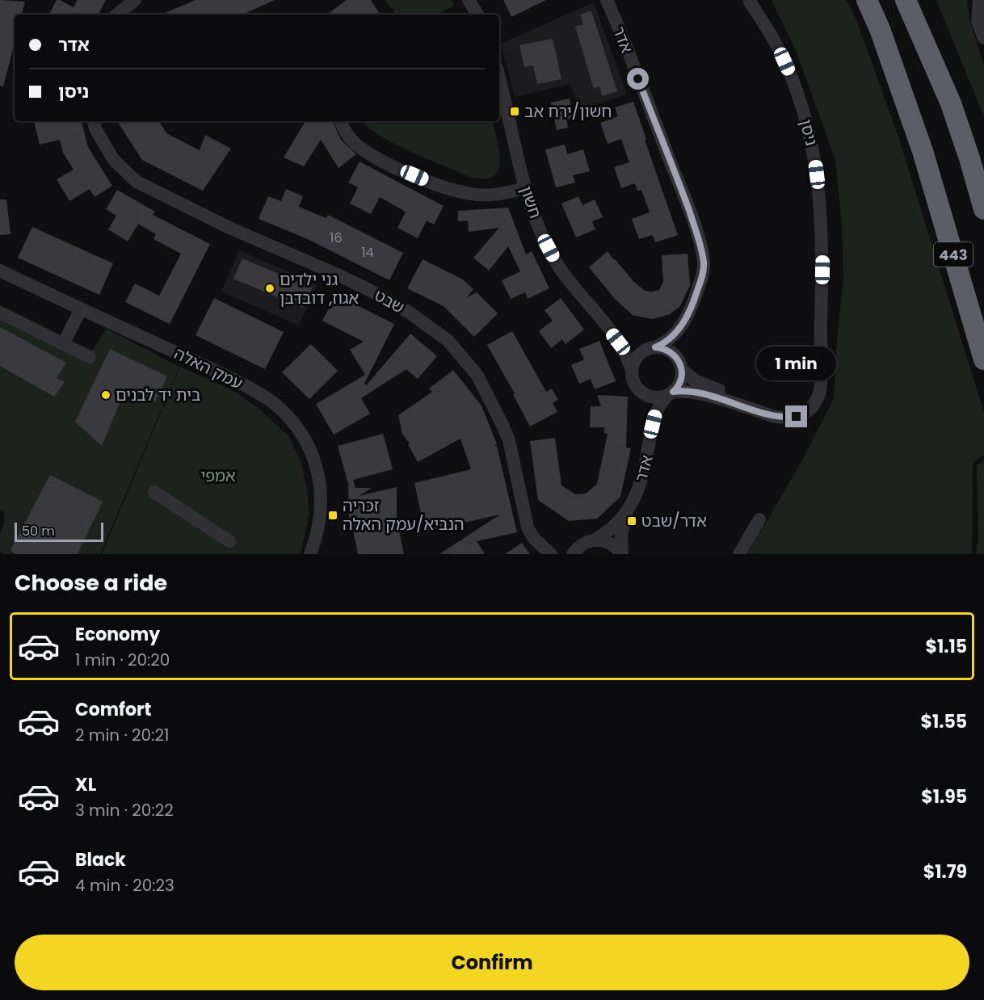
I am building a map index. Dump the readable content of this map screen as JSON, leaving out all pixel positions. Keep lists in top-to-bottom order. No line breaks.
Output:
{"streets":{"highway":["443"],"street":["אדר","ניסן","חשון","שבט","עמק האלה"]},"crossings":[["אדר","ניסן"],["אדר","חשון"],["ניסן","חשון"]],"parks":["אמפי"],"places":{"transit":["חשון/ירח אב","זכריה הנביא/עמק האלה","אדר/שבט"],"other":["גני ילדים אגוז, דובדבן","בית יד לבנים"]},"house_numbers":["16","14"],"scale_bar":"50 m","page":{"banner":["אדר","ניסן"],"bubble":"1 min","scale":"50 m","heading":"Choose a ride","list":[{"name":"Economy","note":"1 min · 20:20","value":"$1.15"},{"name":"Comfort","note":"2 min · 20:21","value":"$1.55"},{"name":"XL","note":"3 min · 20:22","value":"$1.95"},{"name":"Black","note":"4 min · 20:23","value":"$1.79"}],"buttons":"Confirm"}}
